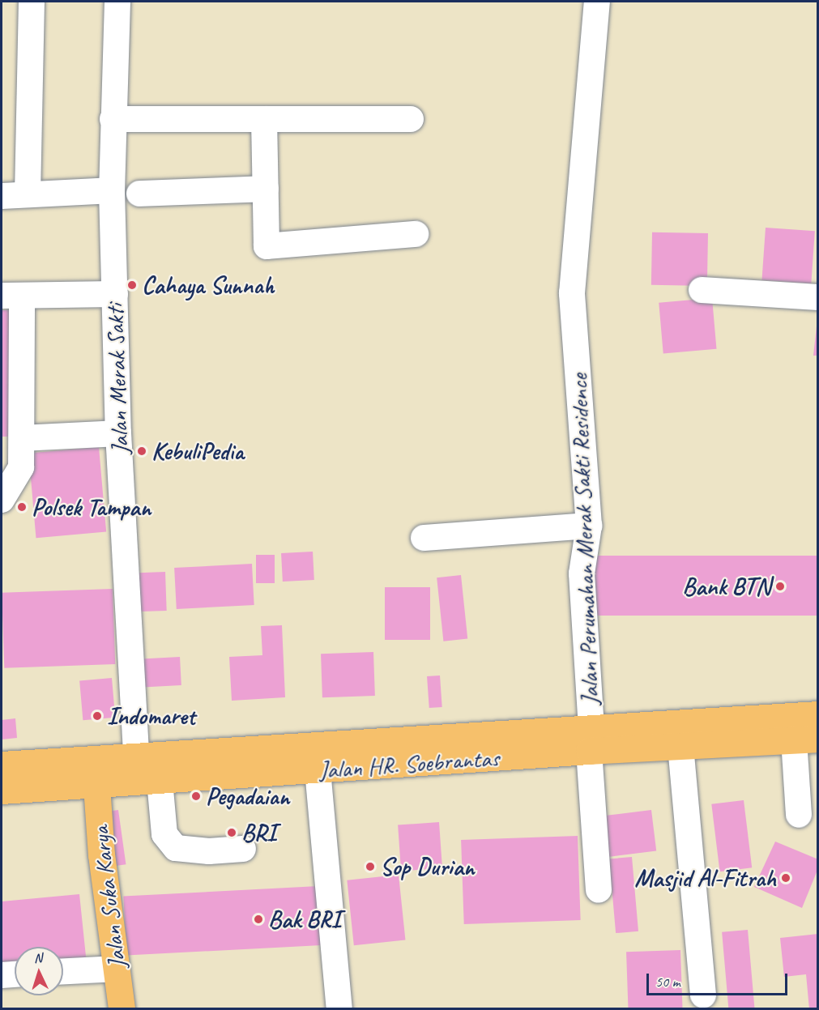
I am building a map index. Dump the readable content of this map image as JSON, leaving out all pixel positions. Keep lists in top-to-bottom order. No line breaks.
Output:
{"streets":{"main road":["Jalan HR. Soebrantas","Jalan Suka Karya"],"street":["Jalan Merak Sakti","Jalan Perumahan Merak Sakti Residence"]},"crossings":[["Jalan Merak Sakti","Jalan HR. Soebrantas"],["Jalan Perumahan Merak Sakti Residence","Jalan HR. Soebrantas"],["Jalan HR. Soebrantas","Jalan Suka Karya"]],"places":["Cahaya Sunnah","KebuliPedia","Polsek Tampan","Bank BTN","Indomaret","Pegadaian","BRI","Sop Durian","Masjid Al-Fitrah","Bak BRI"],"scale_bar":"50 m","north":"top"}
